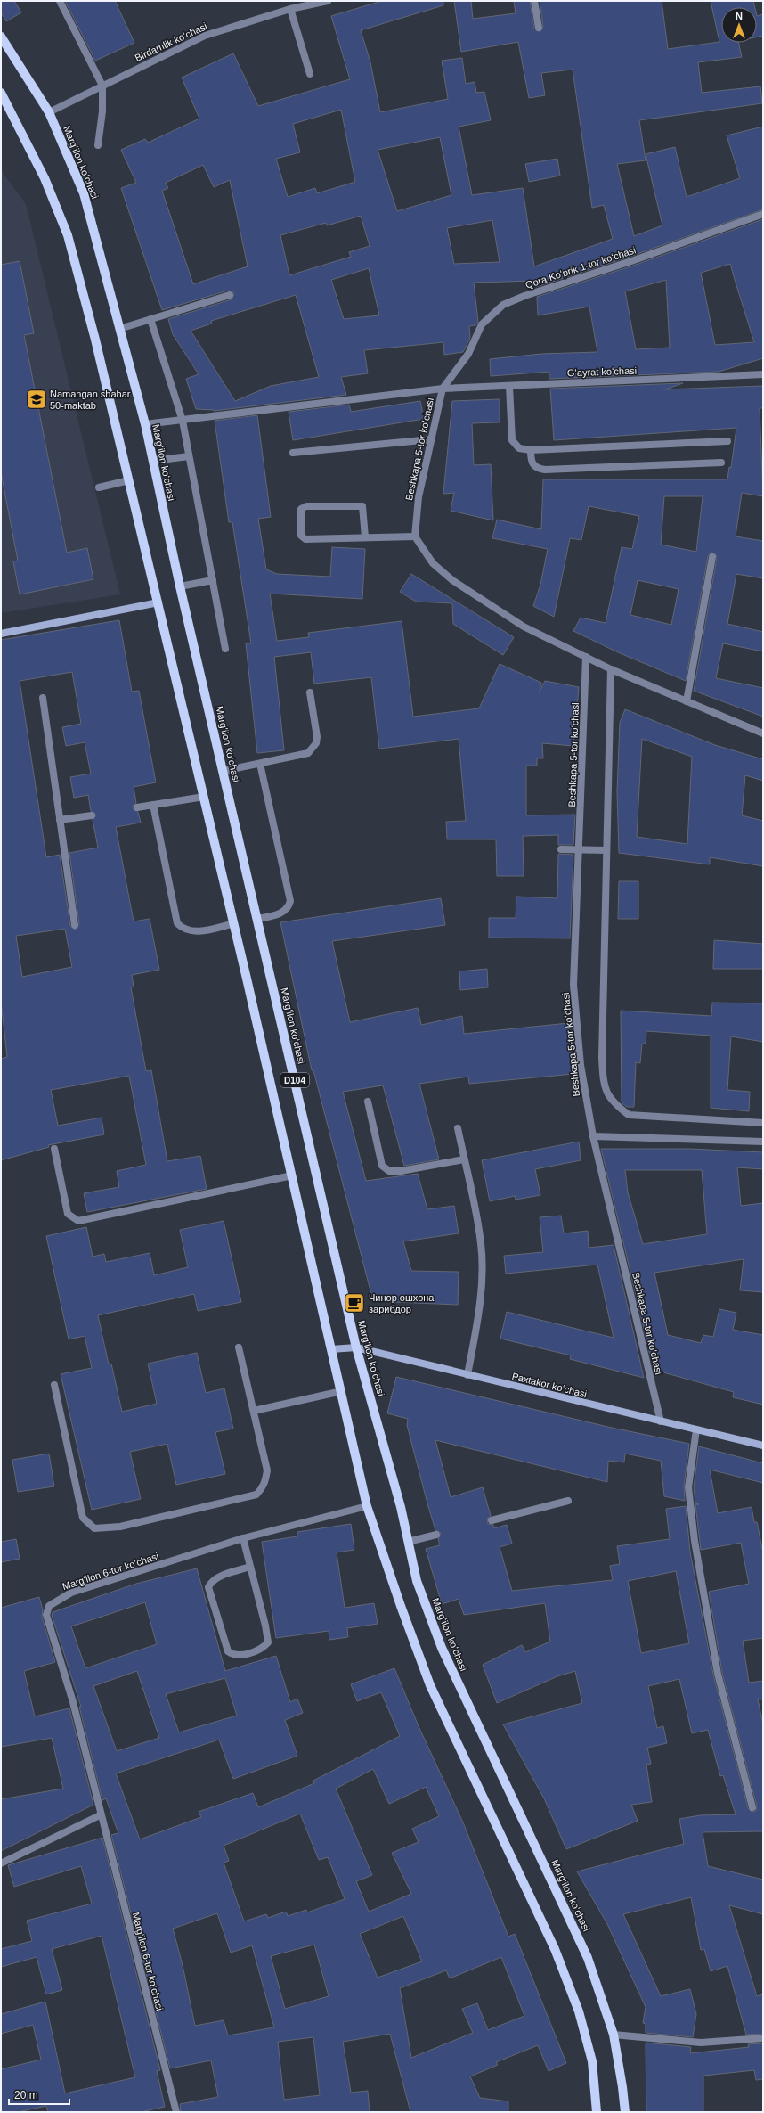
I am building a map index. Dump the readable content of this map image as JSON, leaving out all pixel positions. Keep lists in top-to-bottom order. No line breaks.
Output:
{"streets":{"main road":["Margʻilon koʻchasi","D104","Paxtakor koʻchasi"],"street":["Birdamlik koʻchasi","Qora Koʻprik 1-tor koʻchasi","Gʻayrat koʻchasi","Beshkapa 5-tor koʻchasi","Margʻilon 6-tor koʻchasi"]},"crossings":[["Birdamlik koʻchasi","Margʻilon koʻchasi"],["Margʻilon koʻchasi","Gʻayrat koʻchasi"],["Margʻilon koʻchasi","Paxtakor koʻchasi"],["Qora Koʻprik 1-tor koʻchasi","Gʻayrat koʻchasi"],["Qora Koʻprik 1-tor koʻchasi","Beshkapa 5-tor koʻchasi"],["Gʻayrat koʻchasi","Beshkapa 5-tor koʻchasi"],["Beshkapa 5-tor koʻchasi","Paxtakor koʻchasi"],["D104","Paxtakor koʻchasi"],["D104","Margʻilon 6-tor koʻchasi"]],"places":{"school or university":["Namangan shahar 50-maktab"],"cafe":["Чинор ошхона зарибдор"]},"scale_bar":"20 m","north":"top"}
